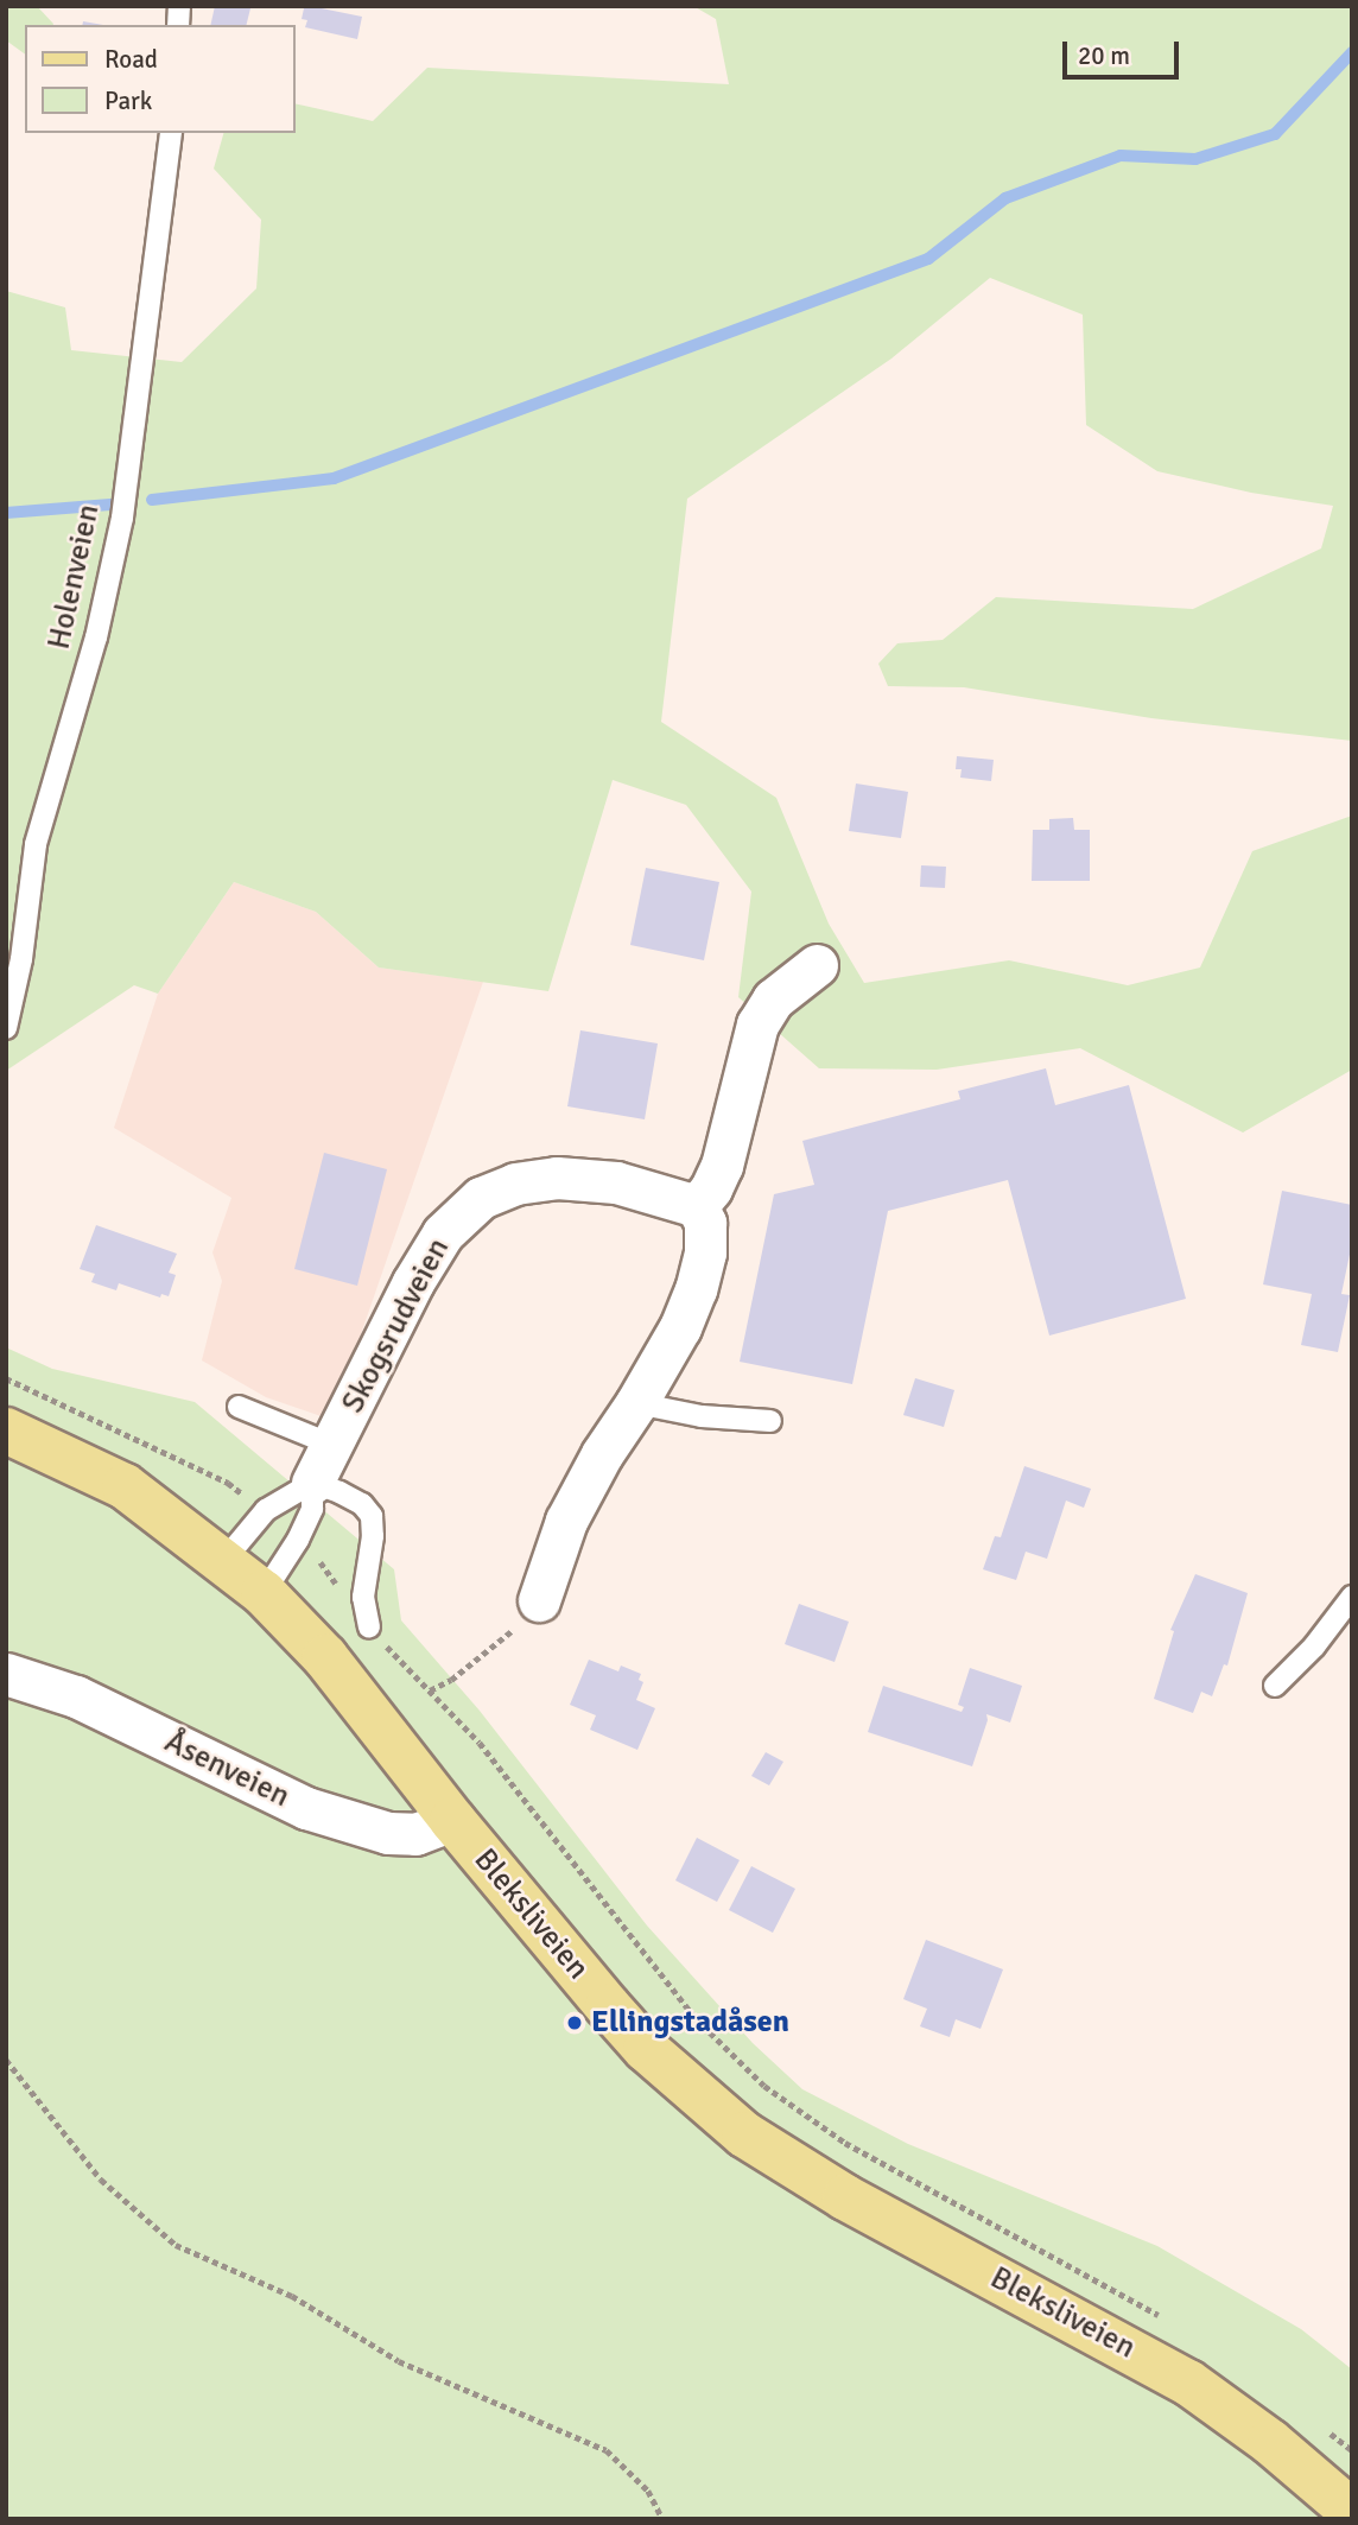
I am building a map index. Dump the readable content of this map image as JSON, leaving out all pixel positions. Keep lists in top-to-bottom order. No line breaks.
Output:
{"streets":{"main road":["Bleksliveien"],"street":["Skogsrudveien","Åsenveien"],"lane":["Holenveien"]},"crossings":[["Skogsrudveien","Bleksliveien"],["Åsenveien","Bleksliveien"]],"places":["Ellingstadåsen"],"legend":["Road","Park"],"scale_bar":"20 m"}
